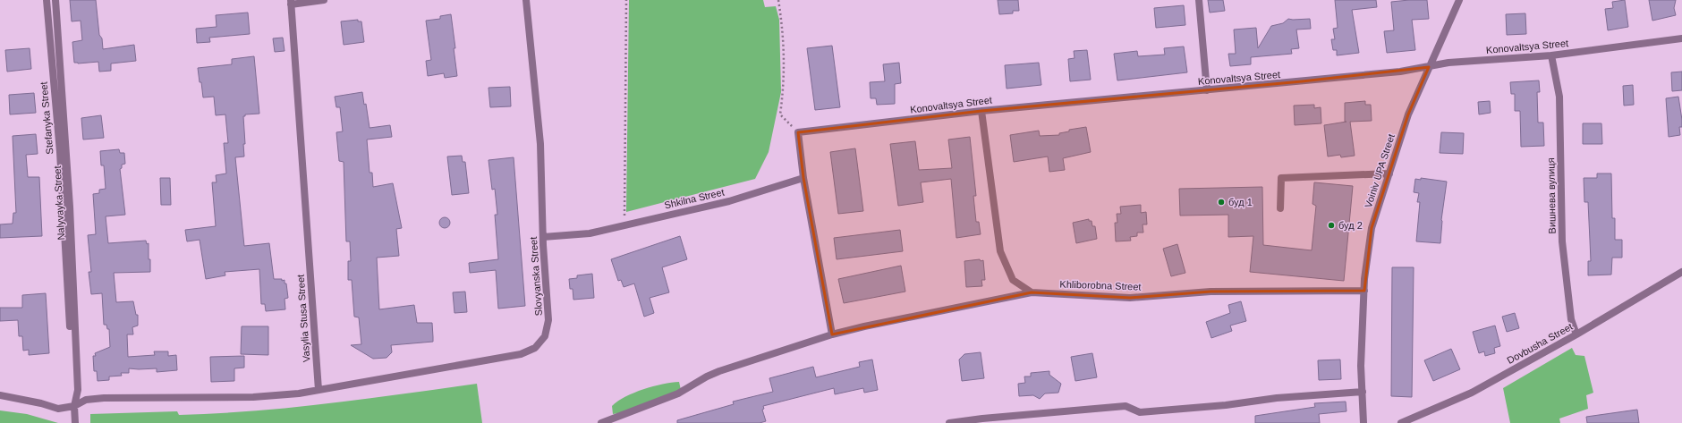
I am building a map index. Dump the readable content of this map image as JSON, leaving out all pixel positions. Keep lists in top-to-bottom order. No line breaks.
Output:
{"streets":{"street":["Konovaltsya Street","Stefanyka Street","Voiniv UPA Street","Вишнева вулиця","Shkilna Street","Nalyvayka Street","Slovyanska Street","Khliborobna Street","Vasylia Stusa Street","Dovbusha Street"]},"crossings":[["Konovaltsya Street","Voiniv UPA Street"],["Konovaltsya Street","Вишнева вулиця"],["Stefanyka Street","Nalyvayka Street"],["Voiniv UPA Street","Khliborobna Street"],["Вишнева вулиця","Dovbusha Street"],["Shkilna Street","Slovyanska Street"],["Slovyanska Street","Vasylia Stusa Street"]],"places":["буд 1","буд 2"]}
